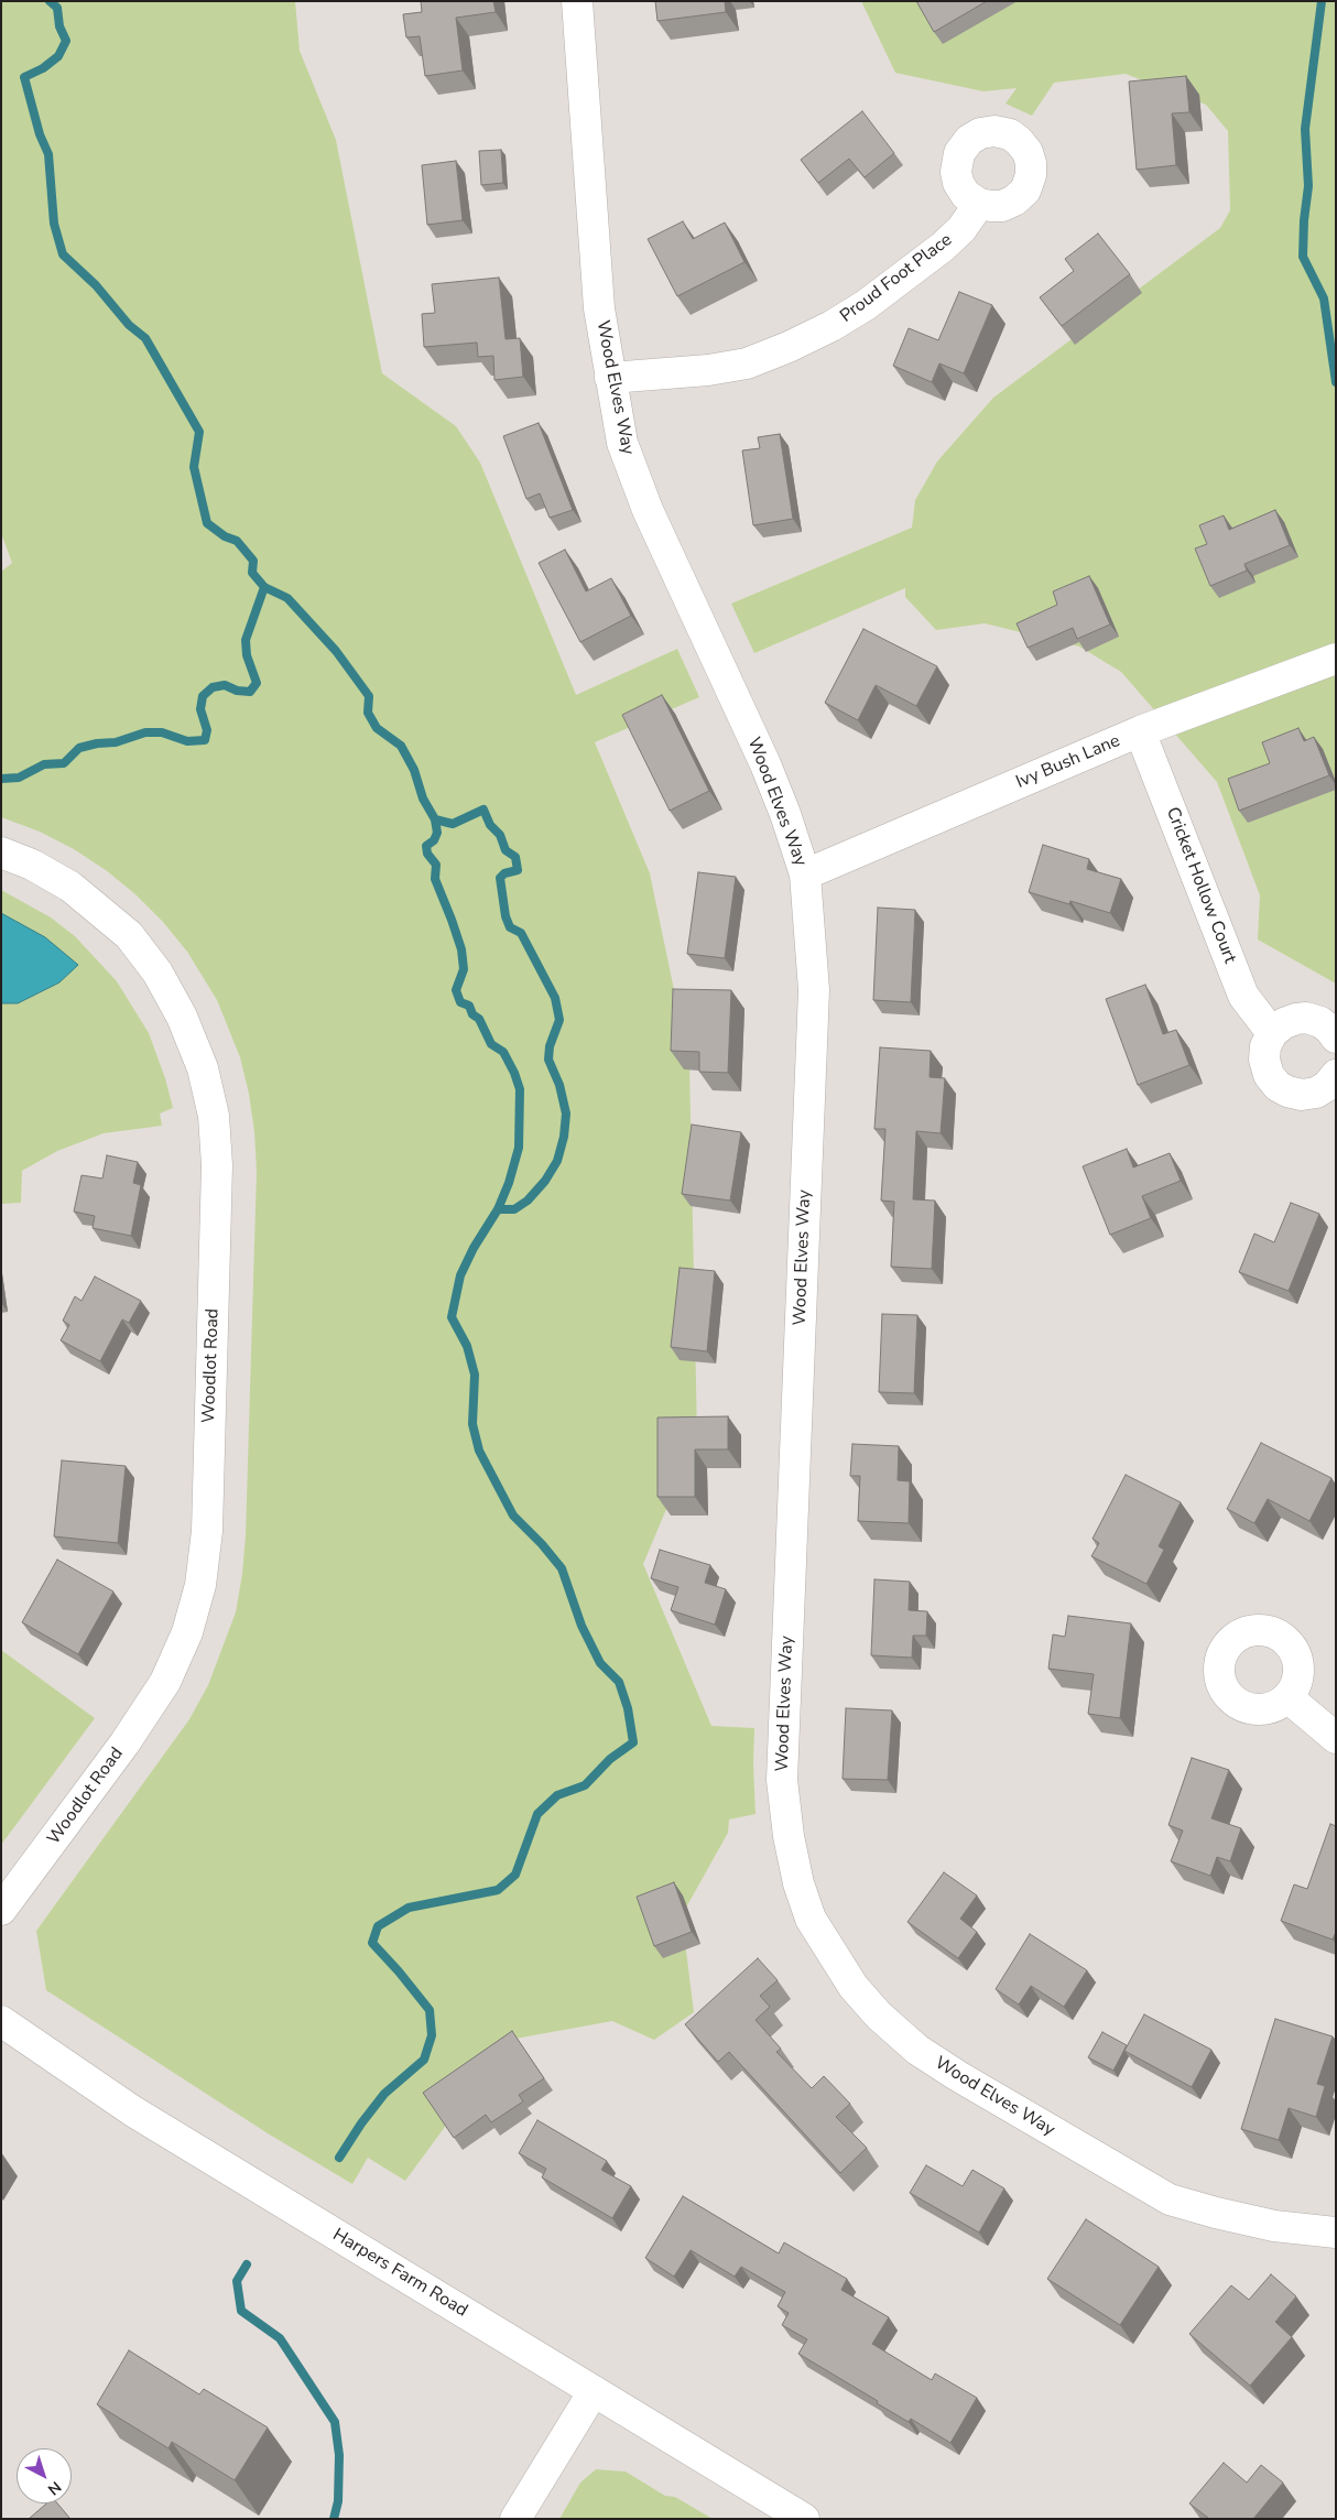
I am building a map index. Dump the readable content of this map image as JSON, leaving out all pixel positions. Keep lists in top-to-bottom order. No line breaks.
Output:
{"streets":{"street":["Proud Foot Place","Wood Elves Way","Ivy Bush Lane","Cricket Hollow Court","Woodlot Road","Harpers Farm Road"]},"crossings":[["Proud Foot Place","Wood Elves Way"],["Wood Elves Way","Ivy Bush Lane"],["Ivy Bush Lane","Cricket Hollow Court"]],"north":"bottom right"}
